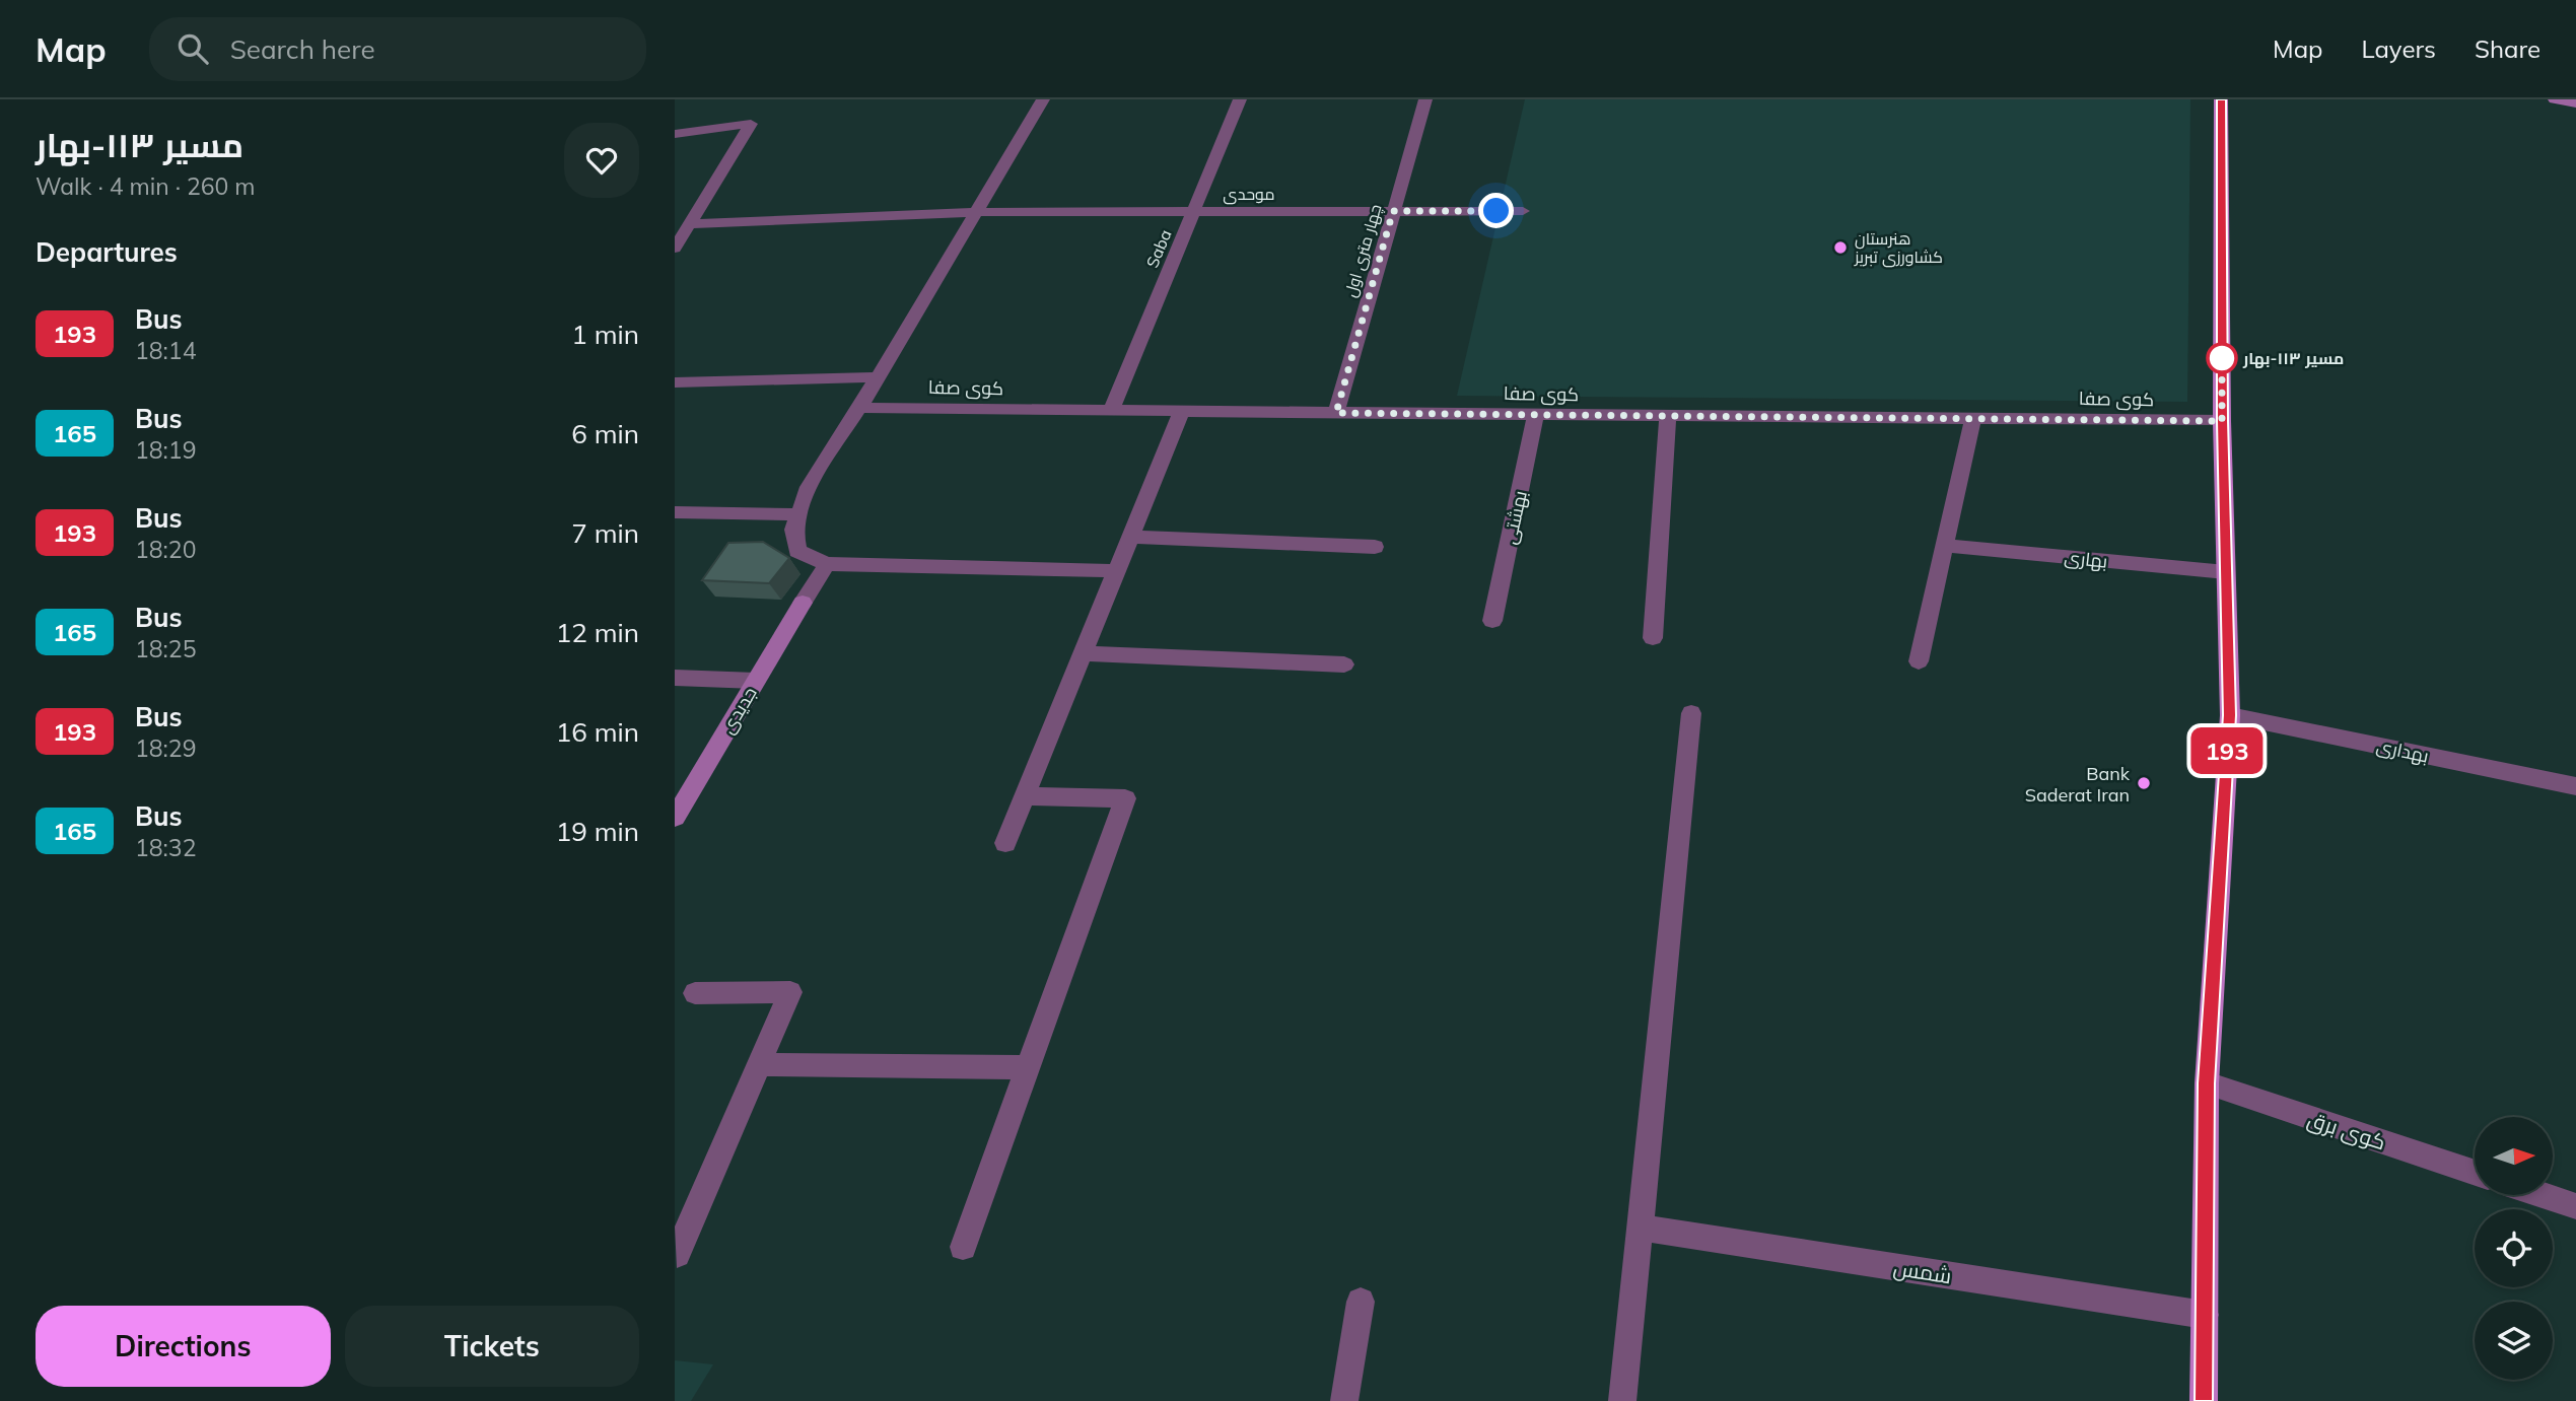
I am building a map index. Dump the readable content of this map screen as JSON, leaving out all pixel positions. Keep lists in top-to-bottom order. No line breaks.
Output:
{"streets":{"street":["موحدی","Saba","چهار متری اول","کوی صفا","بهشتی","بهاری","جدیدی","بهداری","کوی برق","شمس"]},"crossings":[["موحدی","Saba"],["موحدی","چهار متری اول"],["Saba","کوی صفا"],["چهار متری اول","کوی صفا"],["کوی صفا","بهشتی"]],"places":["هنرستان کشاورزی تبریز","مسیر ۱۱۳-بهار","Bank Saderat Iran"],"lines":["bus line 193"],"north":"right","page":{"header":"Map","search":"Search here","nav":["Map","Layers","Share"],"heading":[["مسیر ۱۱۳-بهار","Walk · 4 min · 260 m"],"Departures"],"on_map":"193","list":[{"mark":"193","name":"Bus","note":"18:14","value":"1 min"},{"mark":"165","name":"Bus","note":"18:19","value":"6 min"},{"mark":"193","name":"Bus","note":"18:20","value":"7 min"},{"mark":"165","name":"Bus","note":"18:25","value":"12 min"},{"mark":"193","name":"Bus","note":"18:29","value":"16 min"},{"mark":"165","name":"Bus","note":"18:32","value":"19 min"}],"buttons":["Directions","Tickets"]}}
